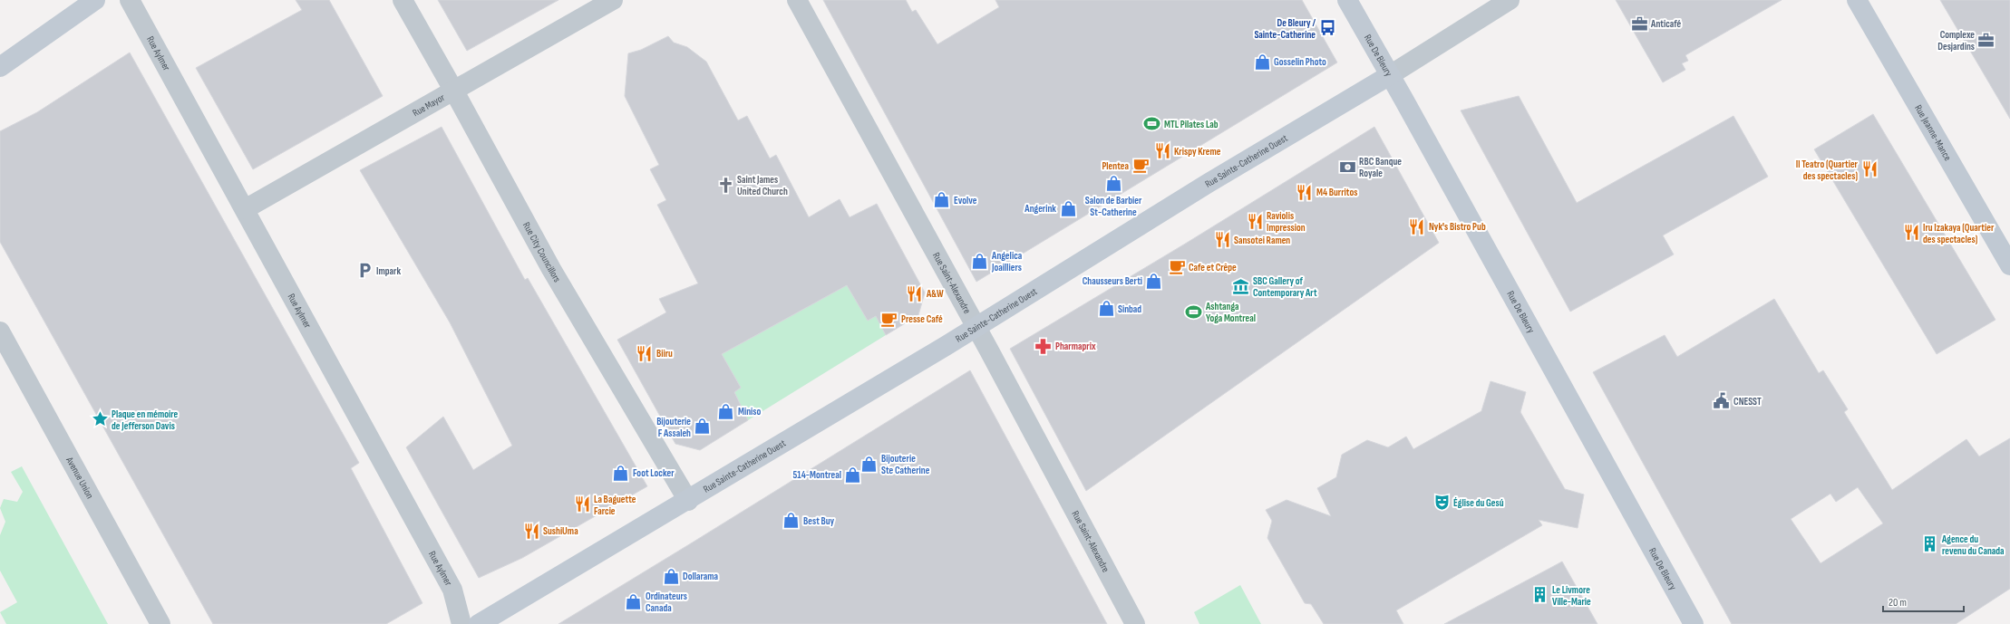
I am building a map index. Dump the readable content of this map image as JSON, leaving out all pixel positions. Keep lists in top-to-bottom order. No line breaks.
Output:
{"streets":{"street":["Rue Aylmer","Rue De Bleury","Rue Mayor","Rue Jeanne-Mance","Rue Sainte-Catherine Ouest","Rue City Councillors","Rue Saint-Alexandre","Avenue Union"]},"crossings":[["Rue Aylmer","Rue Mayor"],["Rue De Bleury","Rue Sainte-Catherine Ouest"],["Rue Mayor","Rue City Councillors"],["Rue Sainte-Catherine Ouest","Rue City Councillors"],["Rue Sainte-Catherine Ouest","Rue Saint-Alexandre"]],"places":{"office":["Anticafé","Complexe Desjardins"],"bus stop":["De Bleury / Sainte-Catherine"],"shop":["Gosselin Photo","Salon de Barbier St-Catherine","Evolve","Angerink","Angelica Joailliers","Chausseurs Berti","Sinbad","Miniso","Bijouterie F Assaleh","Bijouterie Ste Catherine","Foot Locker","514-Montreal","Best Buy","Dollarama","Ordinateurs Canada"],"sports":["MTL Pilates Lab","Ashtanga Yoga Montreal"],"restaurant":["Krispy Kreme","Il Teatro (Quartier des spectacles)","M4 Burritos","Raviolis Impression","Nyk's Bistro Pub","Iru Izakaya (Quartier des spectacles)","Sansotei Ramen","A&W","Biiru","La Baguette Farcie","SushiUma"],"cafe":["Plentea","Cafe et Crêpe","Presse Café"],"bank":["RBC Banque Royale"],"church":["Saint James United Church"],"parking":["Impark"],"museum":["SBC Gallery of Contemporary Art"],"pharmacy":["Pharmaprix"],"public building":["CNESST"],"place":["Plaque en mémoire de Jefferson Davis"],"theatre":["Église du Gesú"],"building":["Agence du revenu du Canada","Le Livmore Ville-Marie"]},"scale_bar":"20 m"}
